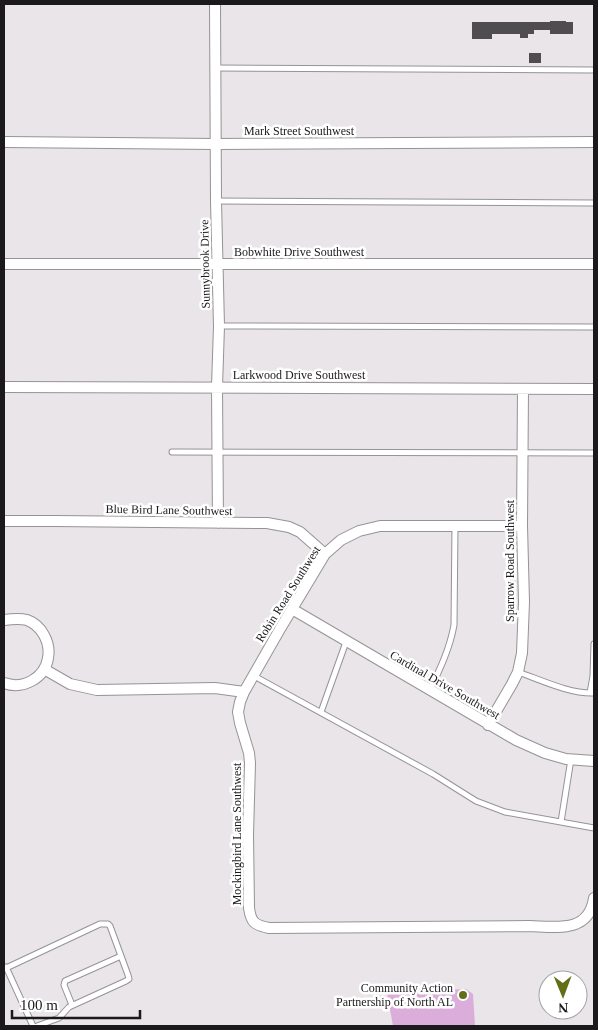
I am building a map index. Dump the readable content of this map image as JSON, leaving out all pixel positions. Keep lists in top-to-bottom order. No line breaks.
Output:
{"streets":{"street":["Mark Street Southwest","Bobwhite Drive Southwest","Sunnybrook Drive","Larkwood Drive Southwest","Blue Bird Lane Southwest","Sparrow Road Southwest","Robin Road Southwest","Cardinal Drive Southwest","Mockingbird Lane Southwest"]},"crossings":[["Mark Street Southwest","Sunnybrook Drive"],["Bobwhite Drive Southwest","Sunnybrook Drive"],["Sunnybrook Drive","Larkwood Drive Southwest"],["Sunnybrook Drive","Blue Bird Lane Southwest"],["Larkwood Drive Southwest","Sparrow Road Southwest"],["Blue Bird Lane Southwest","Robin Road Southwest"],["Sparrow Road Southwest","Robin Road Southwest"],["Sparrow Road Southwest","Cardinal Drive Southwest"],["Robin Road Southwest","Cardinal Drive Southwest"],["Robin Road Southwest","Mockingbird Lane Southwest"]],"places":["Community Action Partnership of North AL"],"scale_bar":"100 m","north":"bottom"}
